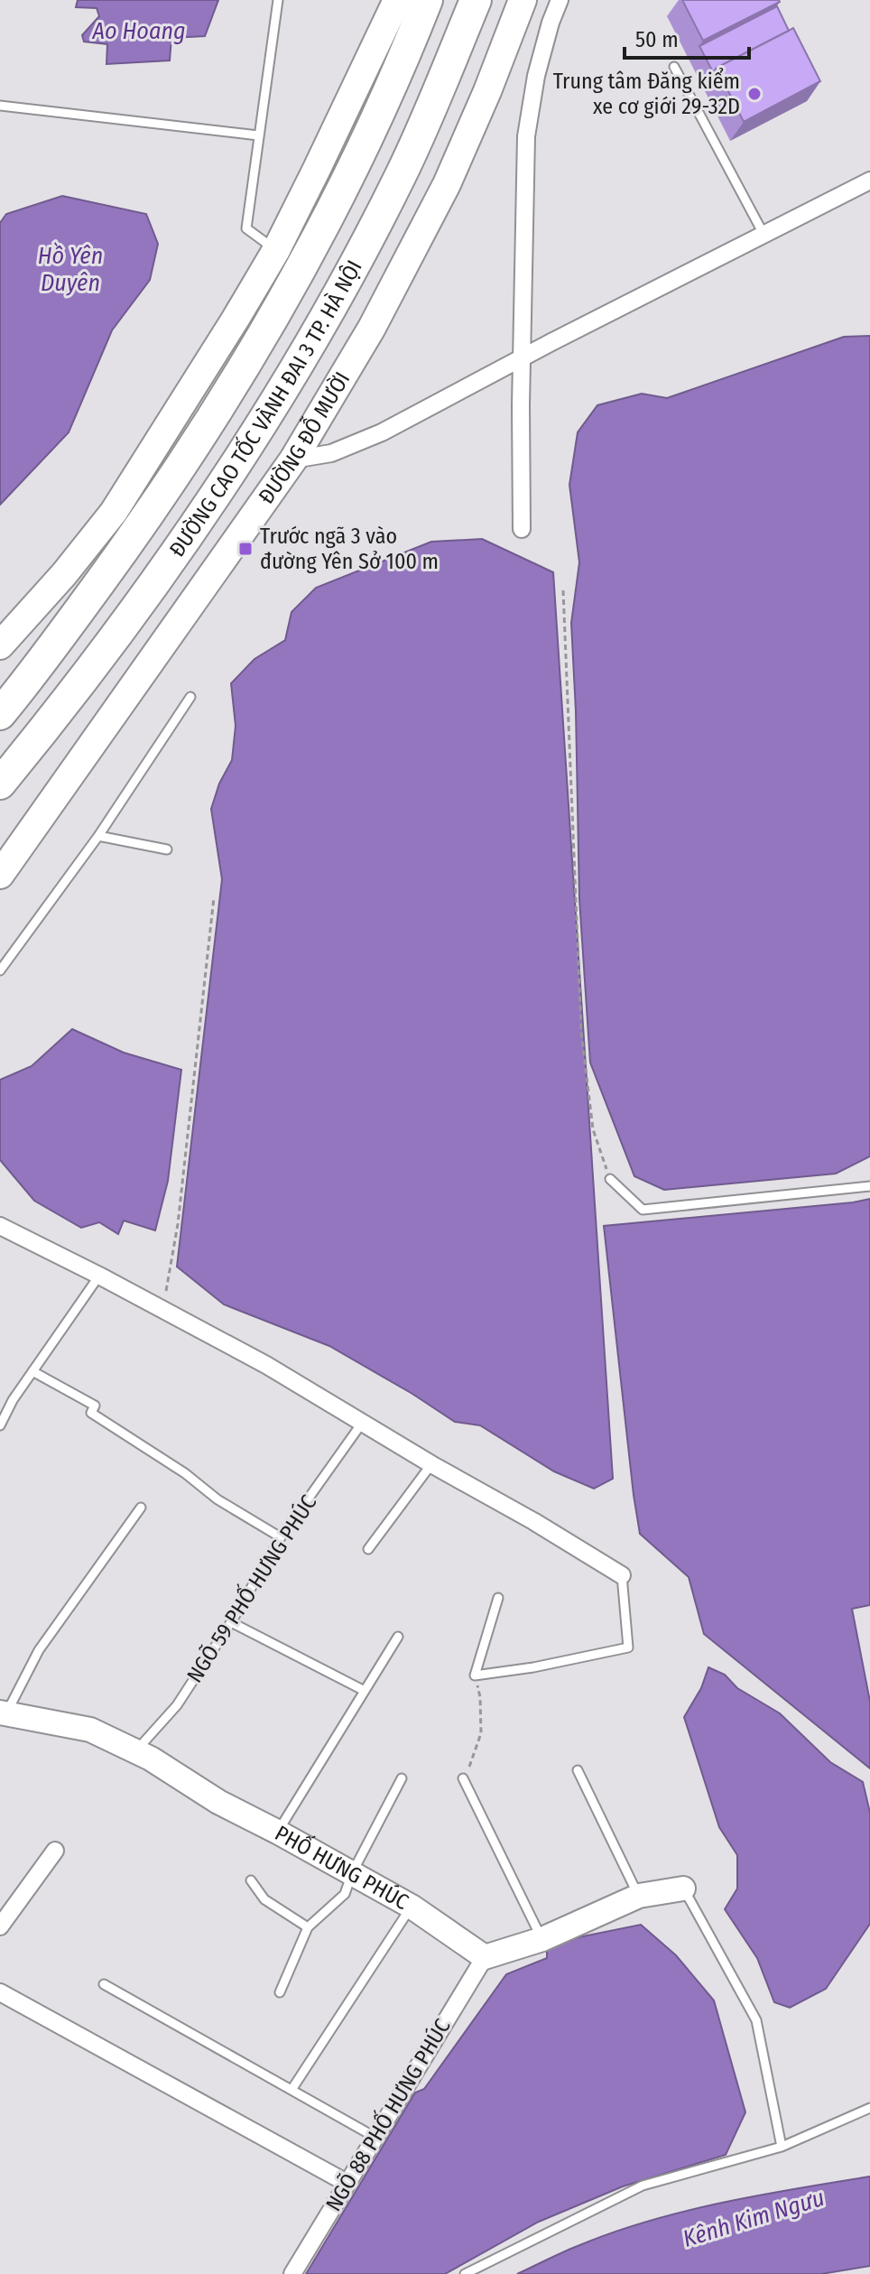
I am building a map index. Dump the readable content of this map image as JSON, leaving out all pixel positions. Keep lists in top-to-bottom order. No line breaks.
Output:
{"streets":{"highway":["ĐƯỜNG CAO TỐC VÀNH ĐAI 3 TP. HÀ NỘI"],"main road":["ĐƯỜNG ĐỖ MƯỜI"],"street":["PHỐ HƯNG PHÚC","NGÕ 88 PHỐ HƯNG PHÚC"],"lane":["NGÕ 59 PHỐ HƯNG PHÚC"]},"crossings":[["NGÕ 59 PHỐ HƯNG PHÚC","PHỐ HƯNG PHÚC"],["PHỐ HƯNG PHÚC","NGÕ 88 PHỐ HƯNG PHÚC"]],"water":["Ao Hoang","Hồ Yên Duyên","Kênh Kim Ngưu"],"places":{"other":["Trung tâm Đăng kiểm xe cơ giới 29-32D"],"transit":["Trước ngã 3 vào đường Yên Sở 100 m"]},"scale_bar":"50 m"}
